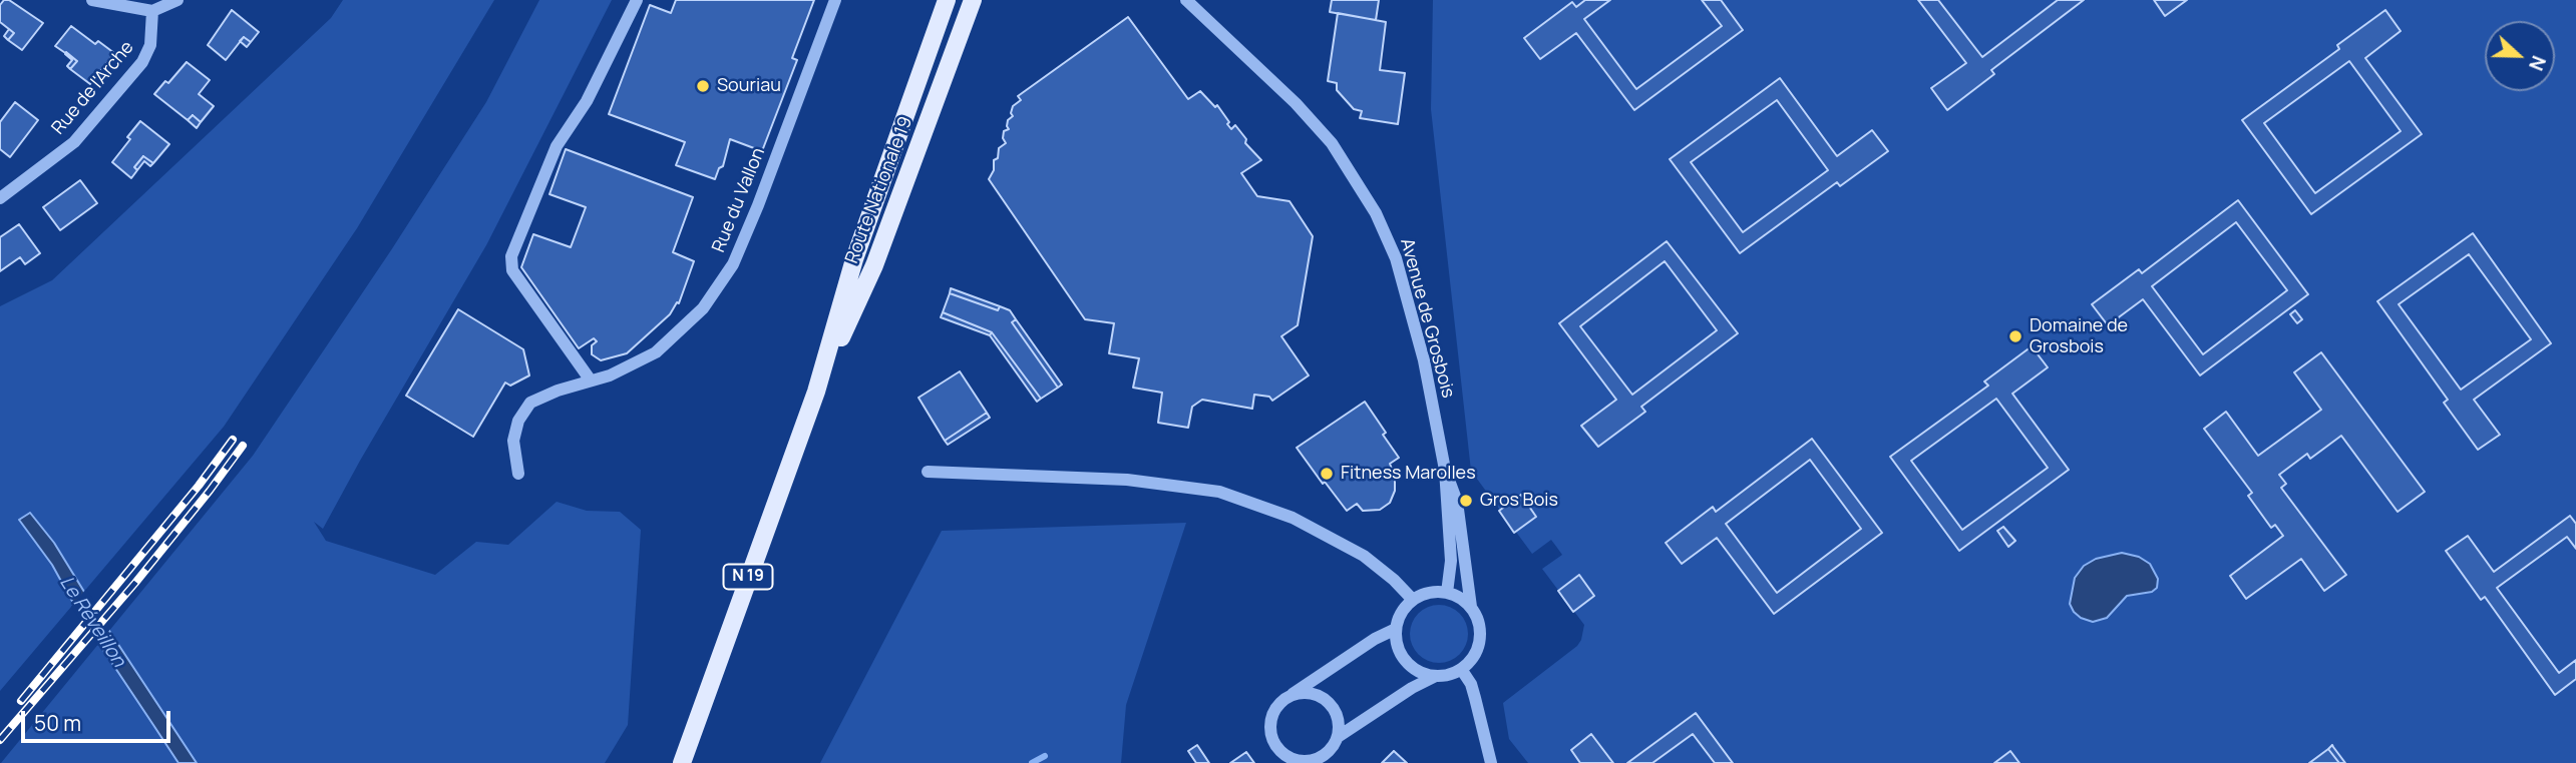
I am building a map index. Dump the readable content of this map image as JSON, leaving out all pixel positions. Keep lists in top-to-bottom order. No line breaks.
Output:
{"streets":{"main road":["Route Nationale 19","N 19"],"street":["Rue de l'Arche","Rue du Vallon","Avenue de Grosbois"]},"water":["Le Réveillon"],"places":["Souriau","Domaine de Grosbois","Fitness Marolles","Gros Bois"],"scale_bar":"50 m","north":"right"}
